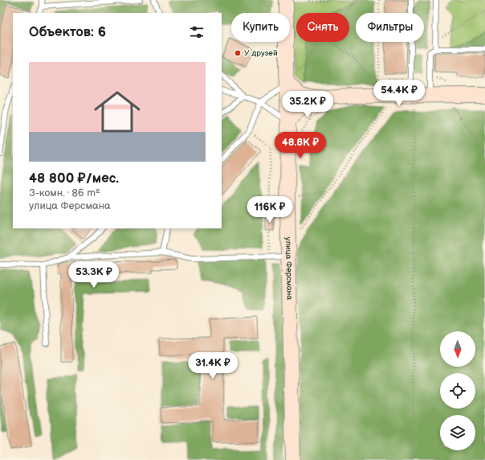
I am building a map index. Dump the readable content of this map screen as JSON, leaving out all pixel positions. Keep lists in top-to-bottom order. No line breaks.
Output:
{"streets":{"street":["улица Ферсмана"]},"places":["У друзей"],"north":"bottom","page":{"chip":["Купить","Снять","Фильтры"],"heading":"Объектов: 6","list":[{"name":"48 800 ₽/мес.","note":"3-комн. · 86 m² · улица Ферсмана"}],"price":["54.4K ₽","35.2K ₽","48.8K ₽","116K ₽","53.3K ₽","31.4K ₽"]}}
